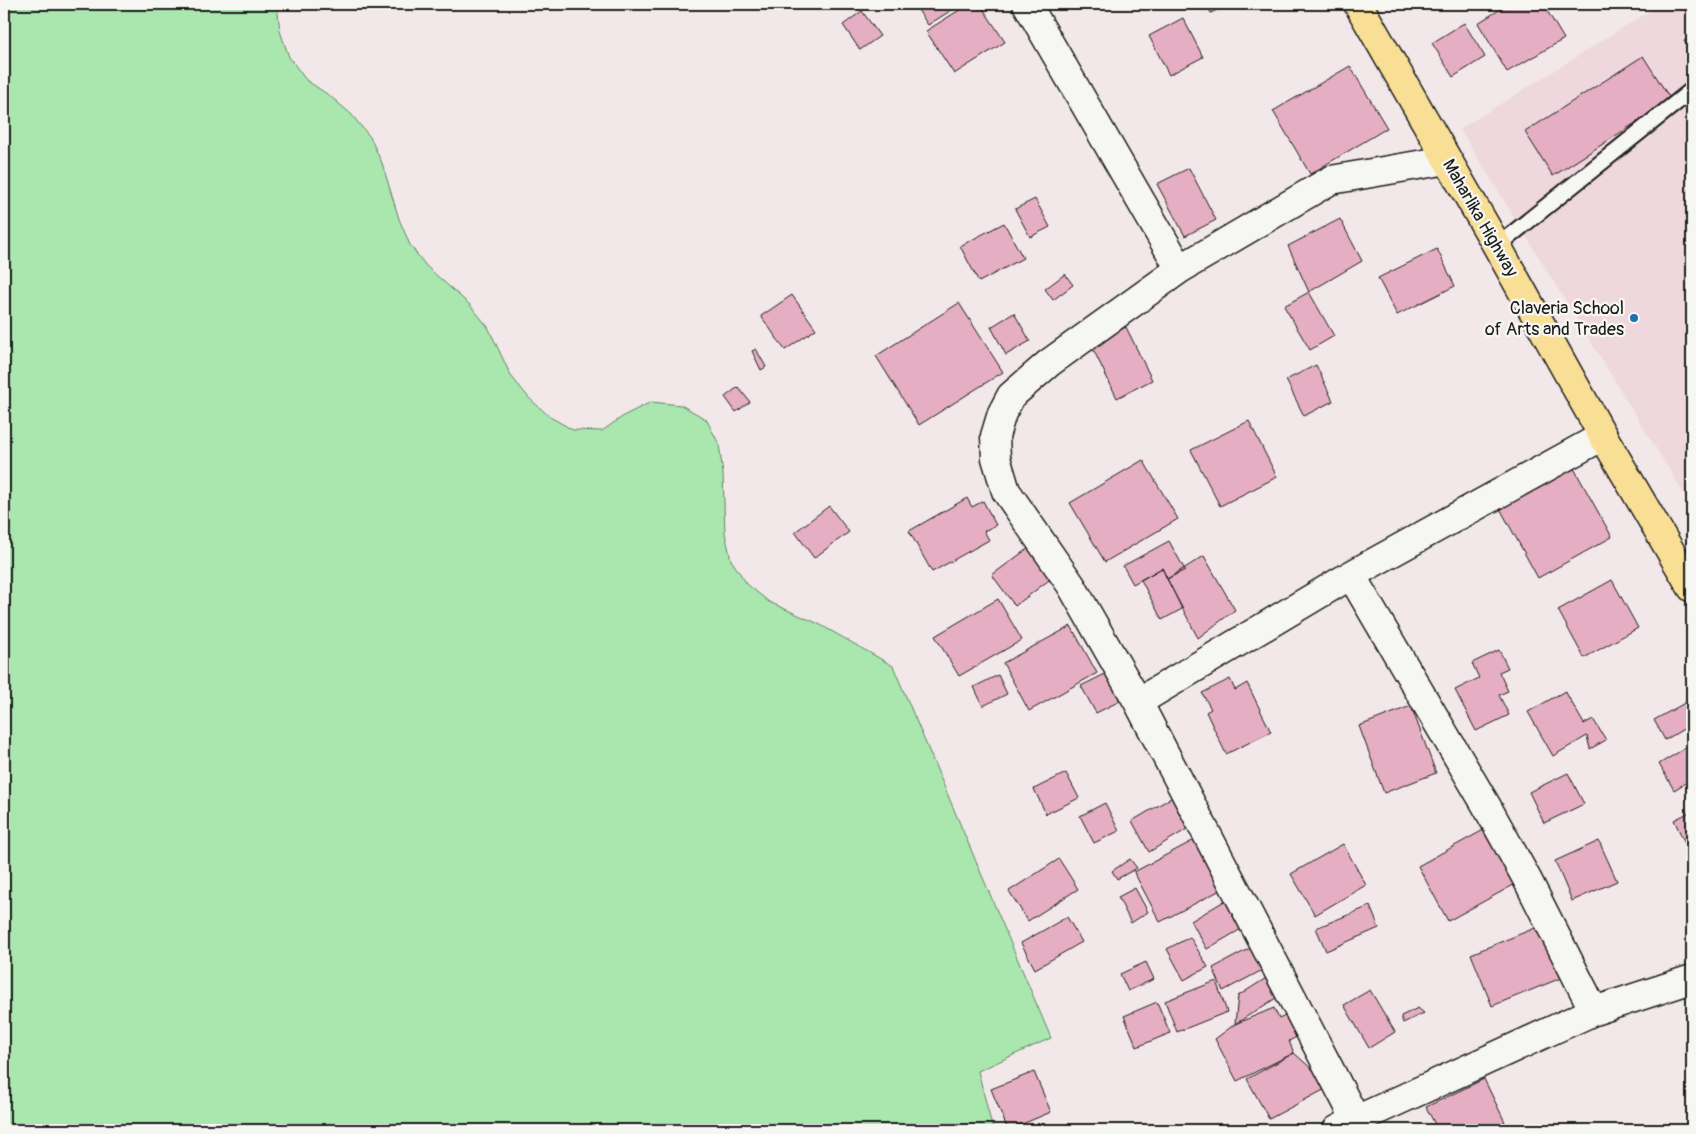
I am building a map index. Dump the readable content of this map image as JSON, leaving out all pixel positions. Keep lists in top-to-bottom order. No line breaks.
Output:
{"streets":{"highway":["Maharlika Highway"]},"places":["Claveria School of Arts and Trades"]}
